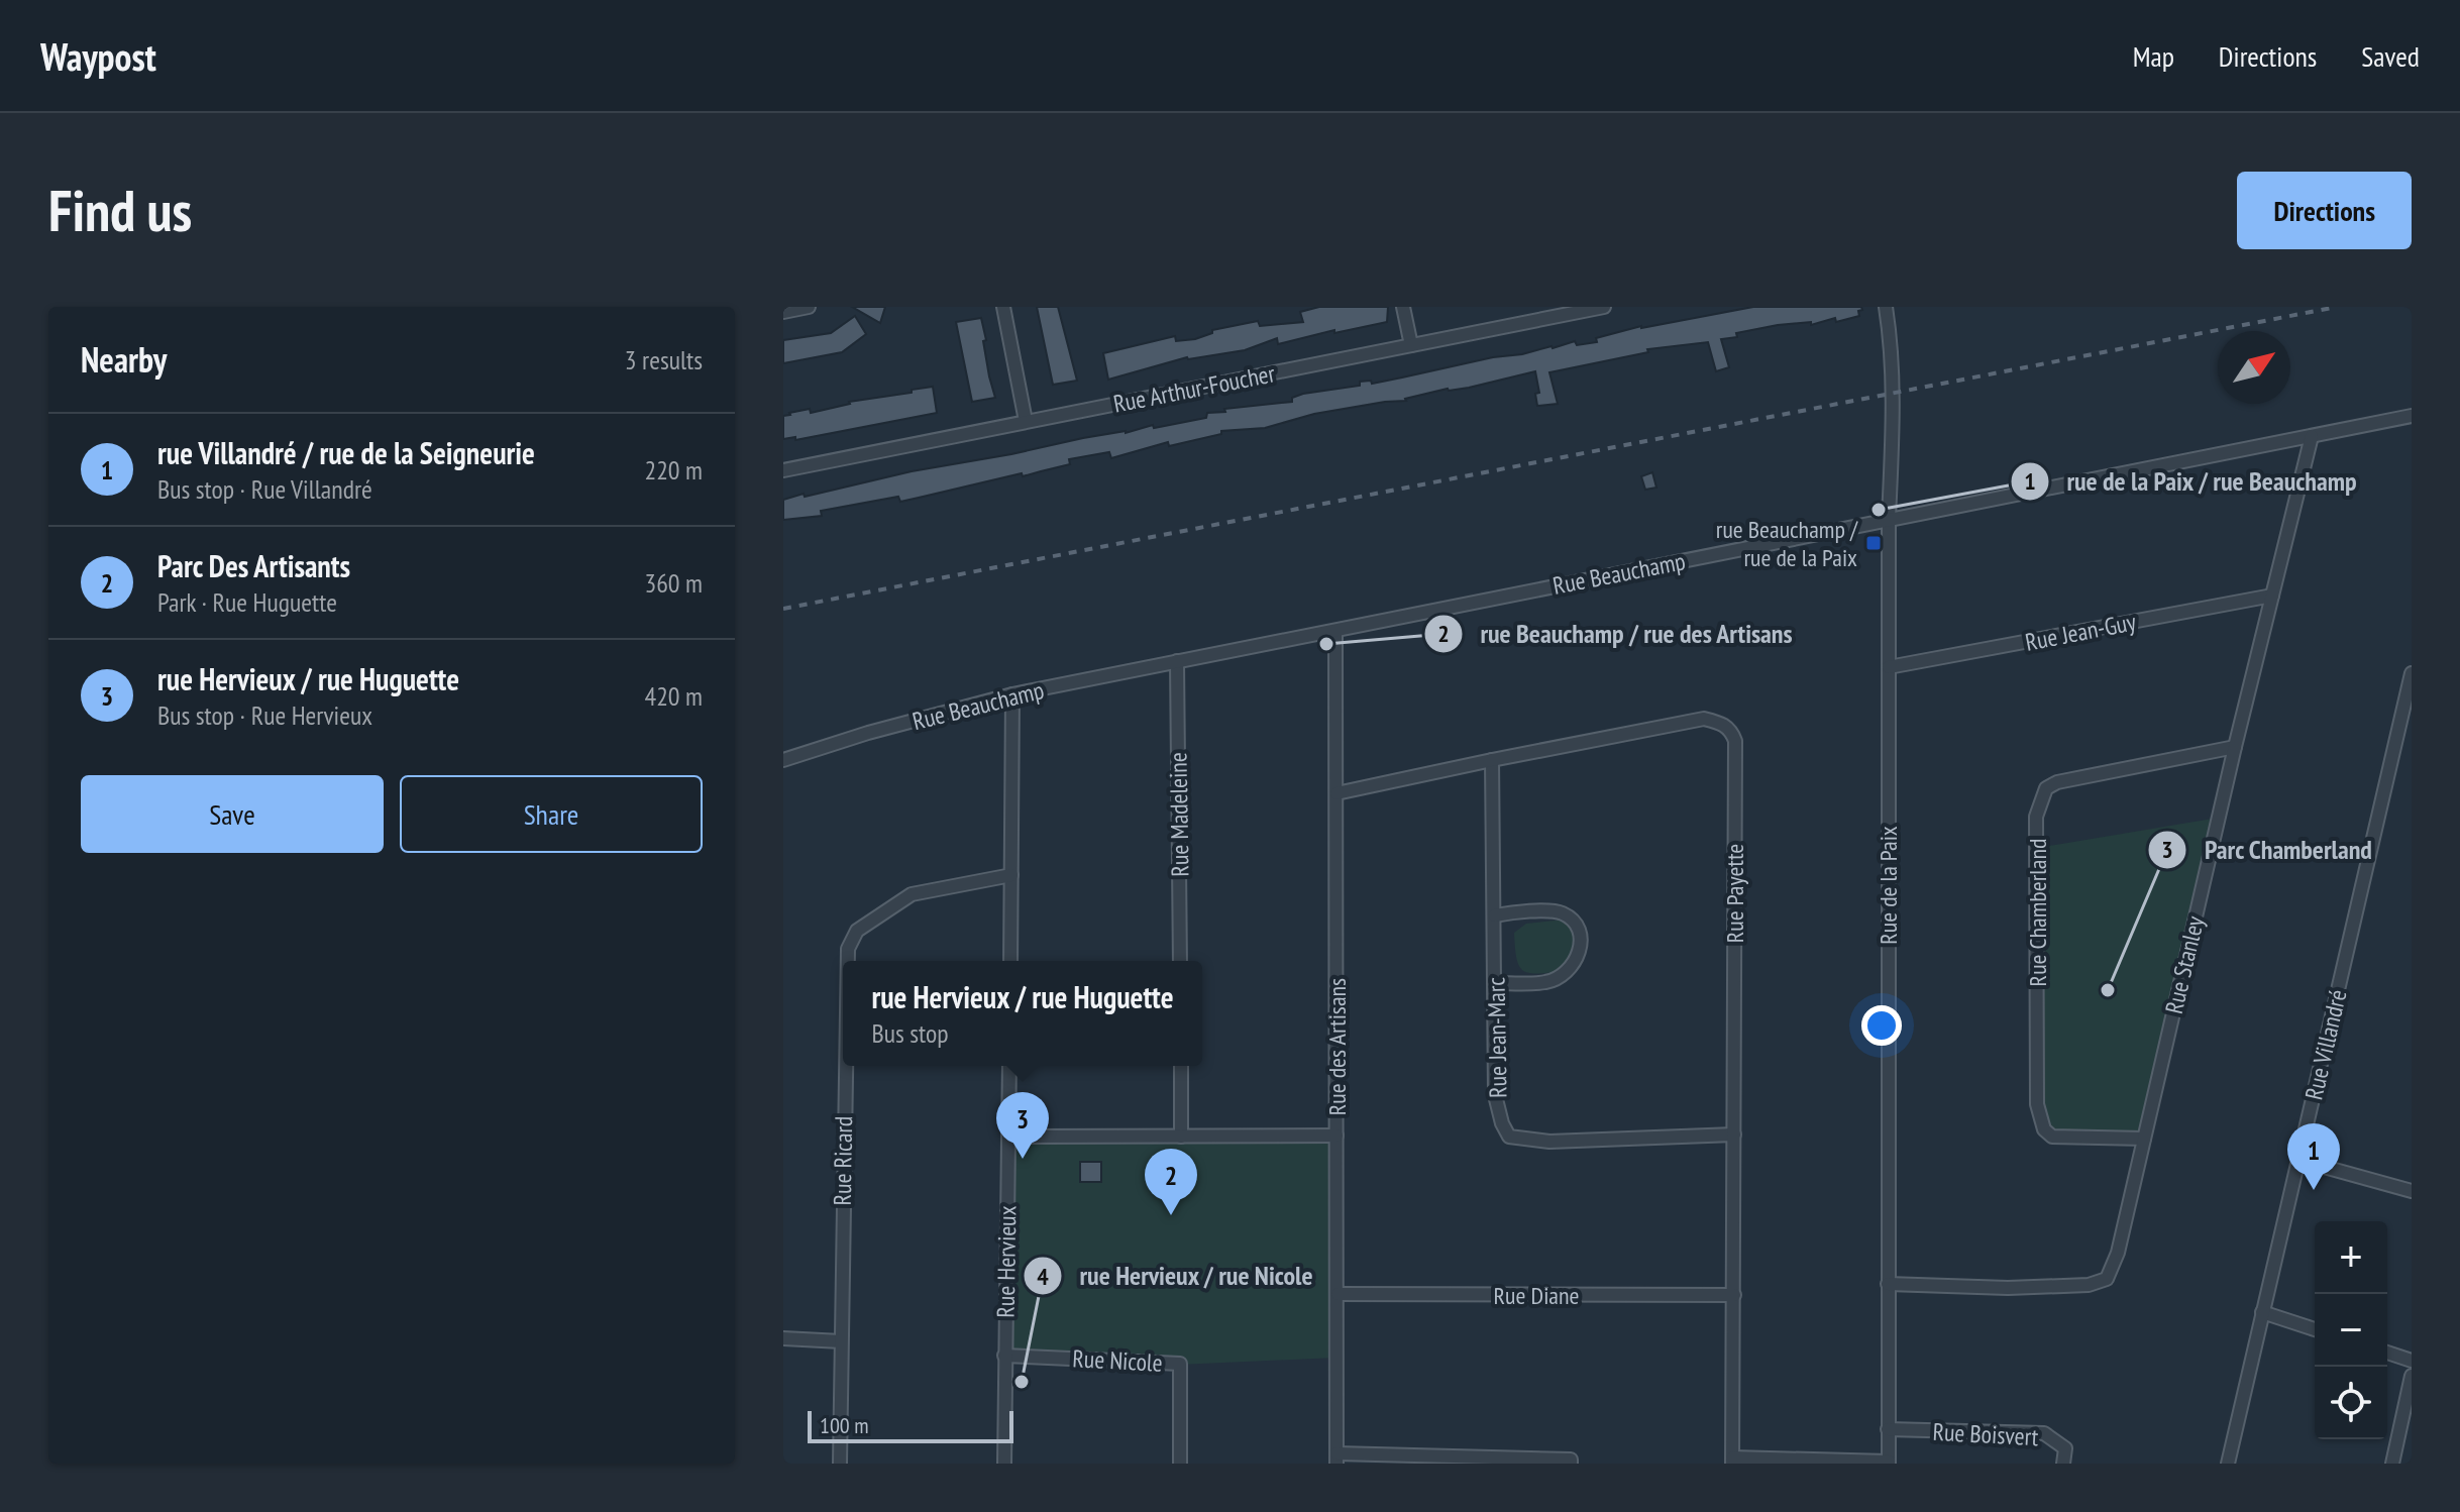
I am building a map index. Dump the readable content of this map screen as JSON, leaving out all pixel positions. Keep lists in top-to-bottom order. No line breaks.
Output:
{"streets":{"street":["Rue Arthur-Foucher","Rue Beauchamp","Rue Jean-Guy","Rue Madeleine","Rue de la Paix","Rue Payette","Rue Chamberland","Rue Stanley","Rue Jean-Marc","Rue Villandré","Rue des Artisans","Rue Ricard","Rue Hervieux","Rue Diane","Rue Nicole","Rue Boisvert"]},"crossings":[["Rue Beauchamp","Rue Madeleine"],["Rue Beauchamp","Rue de la Paix"],["Rue Beauchamp","Rue Stanley"],["Rue Beauchamp","Rue des Artisans"],["Rue Jean-Guy","Rue de la Paix"],["Rue Jean-Guy","Rue Stanley"],["Rue de la Paix","Rue Stanley"],["Rue de la Paix","Rue Boisvert"],["Rue Payette","Rue Jean-Marc"],["Rue Payette","Rue des Artisans"],["Rue Payette","Rue Diane"],["Rue Chamberland","Rue Stanley"],["Rue des Artisans","Rue Diane"],["Rue Hervieux","Rue Nicole"]],"places":{"other":["rue de la Paix / rue Beauchamp","rue Beauchamp / rue des Artisans","Parc Chamberland","rue Hervieux / rue Nicole"],"transit":["rue Beauchamp / rue de la Paix"]},"scale_bar":"100 m","north":"top right","page":{"header":"Waypost","nav":["Map","Directions","Saved"],"buttons":["Directions",["Save","Share"]],"title":"Find us","heading":["Nearby","3 results"],"list":[{"mark":"1","name":"rue Villandré / rue de la Seigneurie","note":"Bus stop · Rue Villandré","value":"220 m"},{"mark":"2","name":"Parc Des Artisants","note":"Park · Rue Huguette","value":"360 m"},{"mark":"3","name":"rue Hervieux / rue Huguette","note":"Bus stop · Rue Hervieux","value":"420 m"}],"popup":["rue Hervieux / rue Huguette","Bus stop"],"pins":["3","1","2"],"map_buttons":["+","−"],"scale":"100 m"}}
